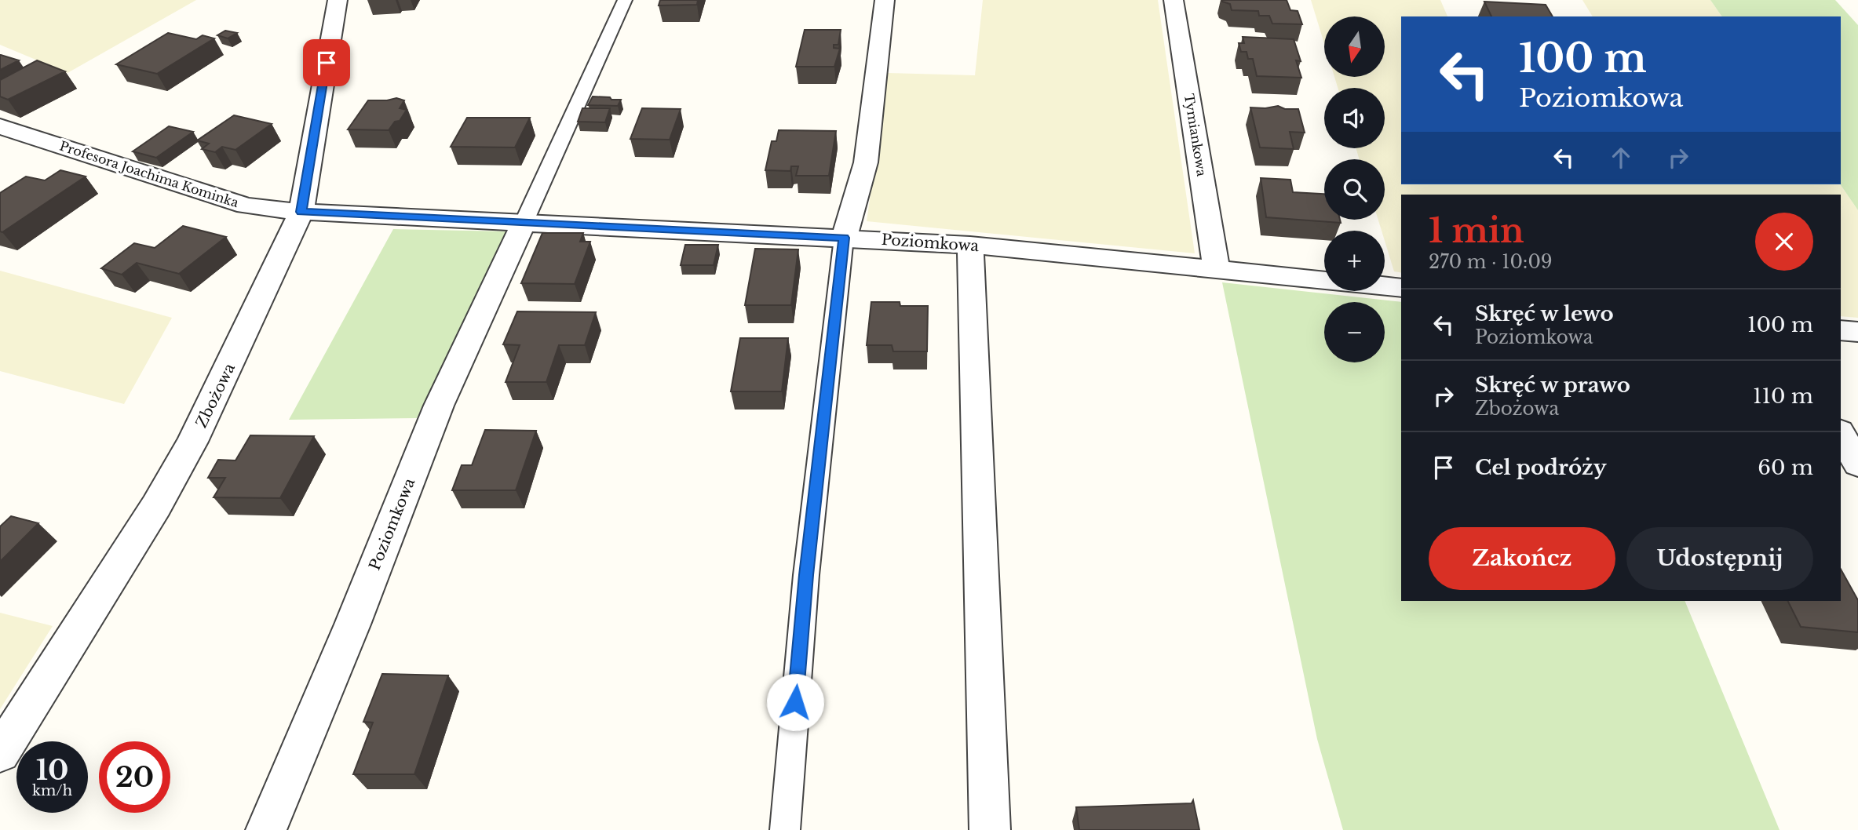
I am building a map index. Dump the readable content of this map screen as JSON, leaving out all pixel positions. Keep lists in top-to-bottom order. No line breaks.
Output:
{"streets":{"street":["Tymiankowa","Profesora Joachima Kominka","Poziomkowa","Zbożowa"]},"crossings":[["Tymiankowa","Poziomkowa"],["Profesora Joachima Kominka","Poziomkowa"],["Profesora Joachima Kominka","Zbożowa"],["Poziomkowa","Zbożowa"]],"north":"bottom","page":{"map_buttons":["+","−"],"turn":["100 m","Poziomkowa"],"heading":["1 min","270 m · 10:09"],"list":[{"name":"Skręć w lewo","note":"Poziomkowa","value":"100 m"},{"name":"Skręć w prawo","note":"Zbożowa","value":"110 m"},{"name":"Cel podróży","value":"60 m"}],"buttons":["Zakończ","Udostępnij"],"speed":"10 km/h","limit":"20"}}
